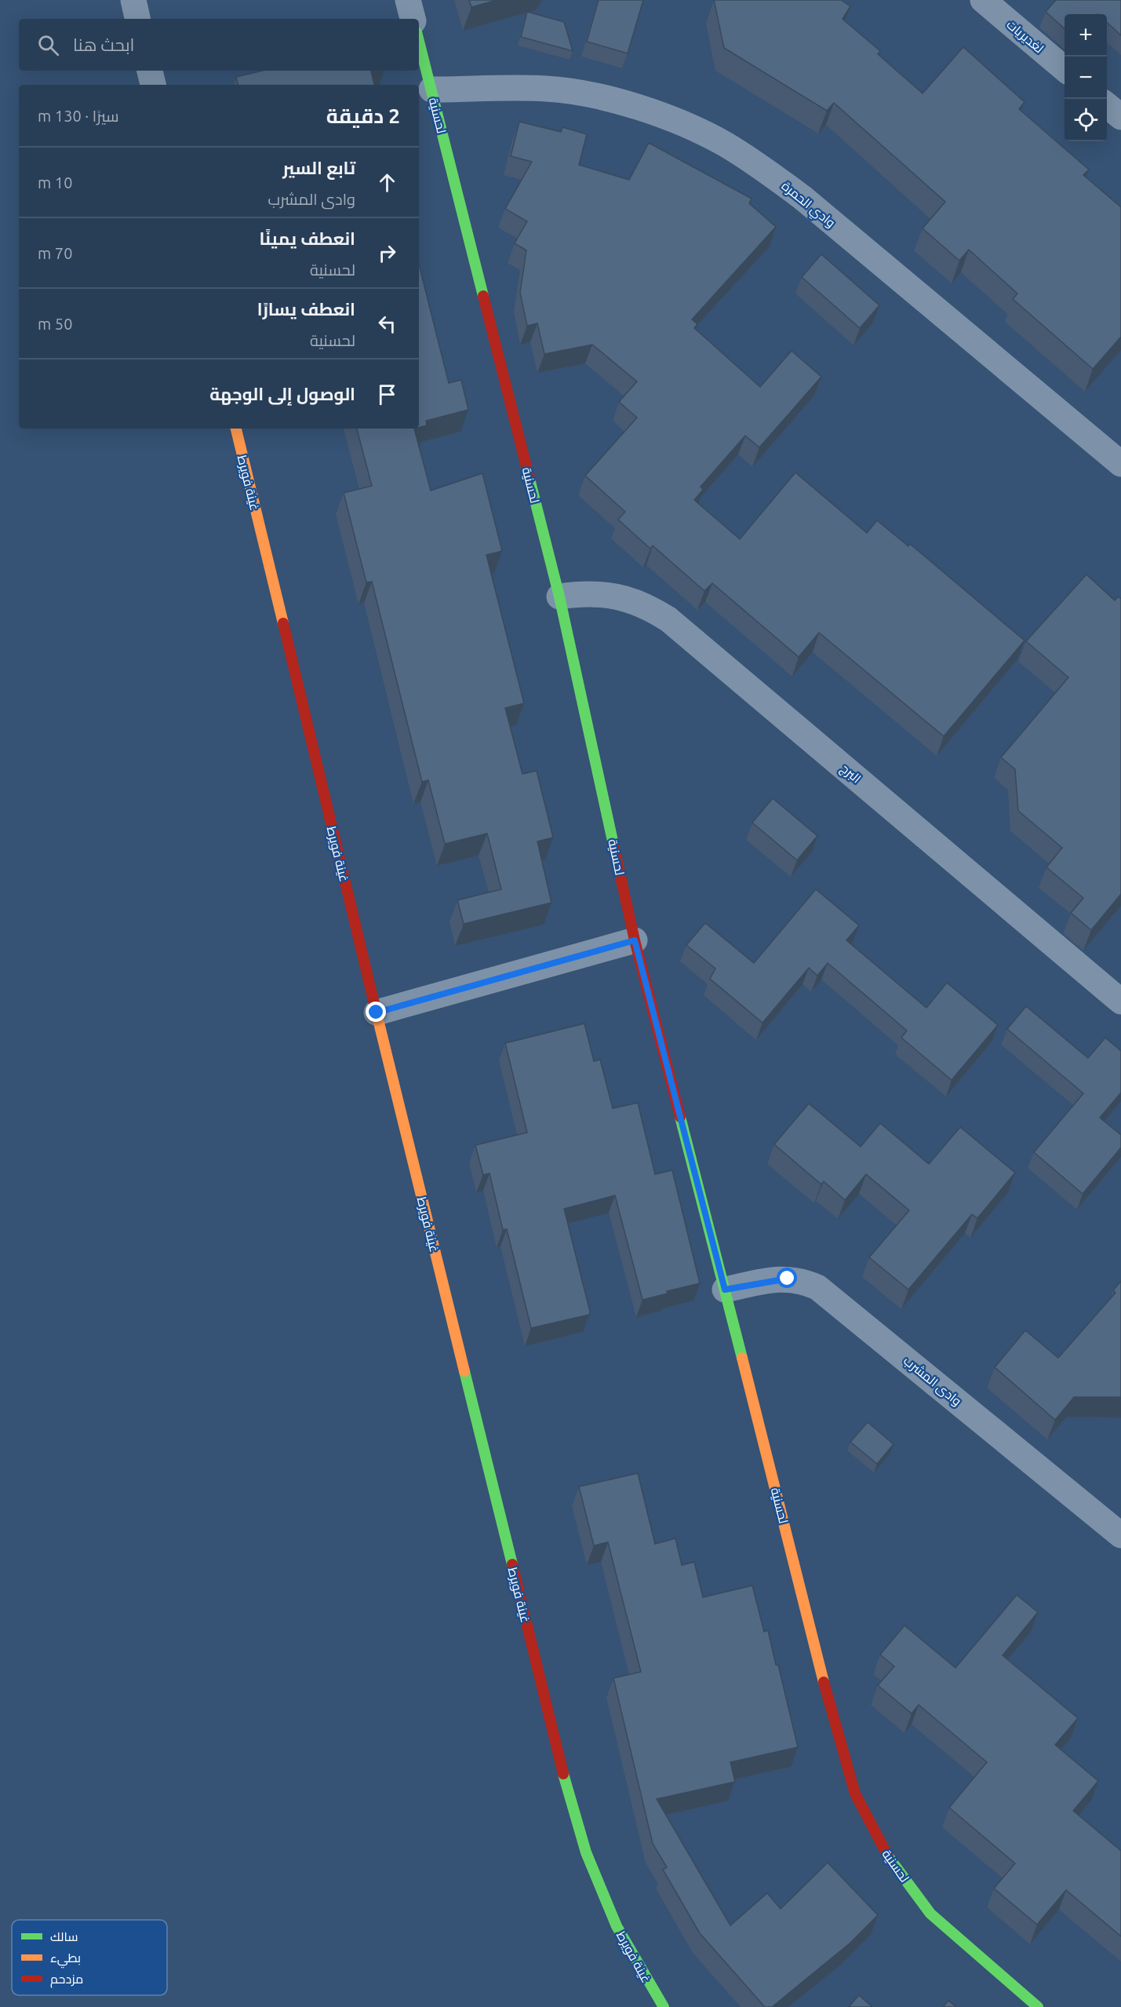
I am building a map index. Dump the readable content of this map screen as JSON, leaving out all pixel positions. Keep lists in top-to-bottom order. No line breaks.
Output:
{"streets":{"street":["لغديريات","لحسنية","وادي الحمرة","غينة فويرط","البرج","وادى المشرب"]},"crossings":[["لحسنية","وادي الحمرة"],["لحسنية","البرج"],["لحسنية","وادى المشرب"]],"legend":["سالك","بطيء","مزدحم"],"page":{"map_buttons":["+","−"],"search":"ابحث هنا","heading":["2 دقيقة","سيرًا · 130 m"],"list":[["تابع السير","وادى المشرب","10 m"],["انعطف يمينًا","لحسنية","70 m"],["انعطف يسارًا","لحسنية","50 m"],"الوصول إلى الوجهة"]}}
